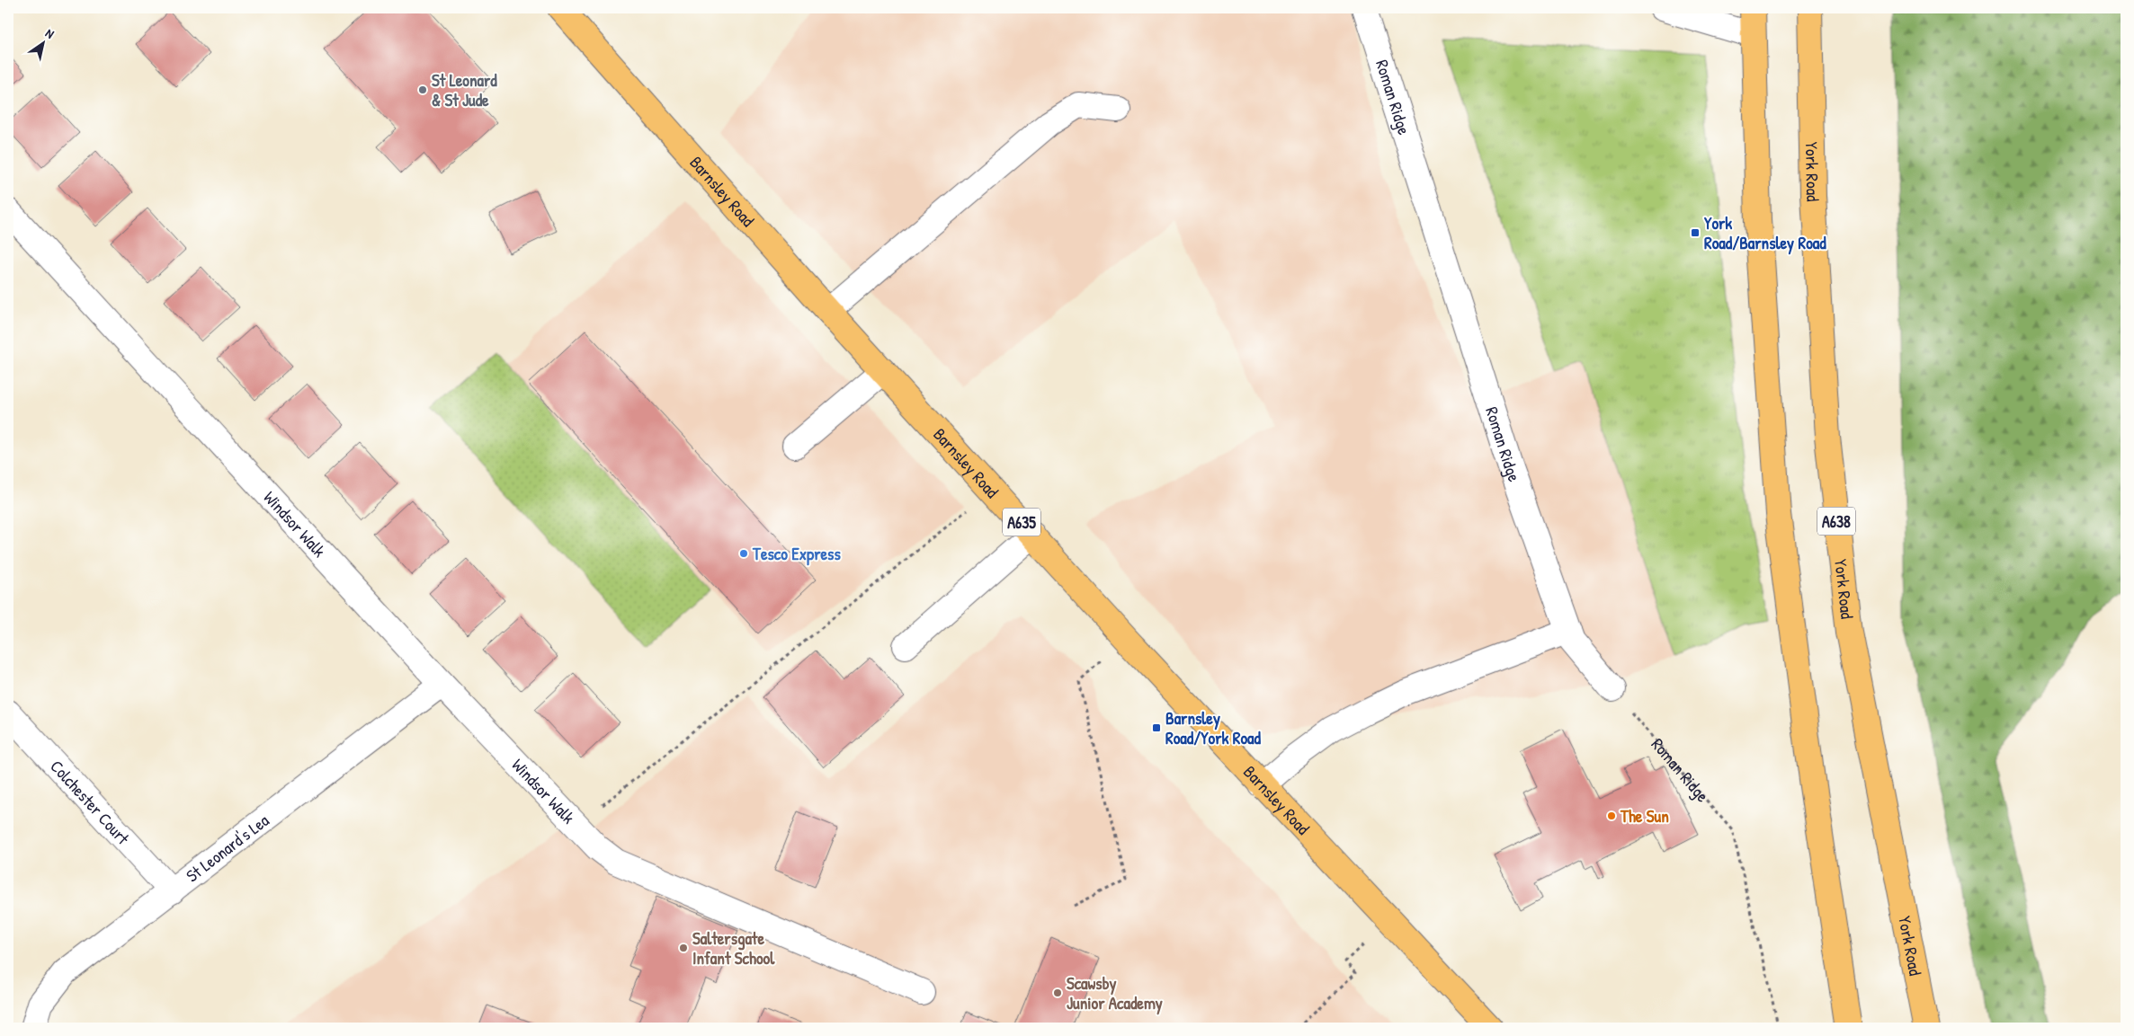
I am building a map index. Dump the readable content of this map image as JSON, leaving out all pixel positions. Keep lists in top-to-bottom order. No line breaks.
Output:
{"streets":{"highway":["York Road","Barnsley Road","A638","A635"],"street":["Roman Ridge","Windsor Walk","Colchester Court","St Leonard's Lea"]},"crossings":[["Windsor Walk","St Leonard's Lea"],["Colchester Court","St Leonard's Lea"]],"places":{"other":["St Leonard & St Jude","Tesco Express","The Sun","Saltersgate Infant School","Scawsby Junior Academy"],"transit":["York Road/Barnsley Road","Barnsley Road/York Road"]},"north":"top right"}
